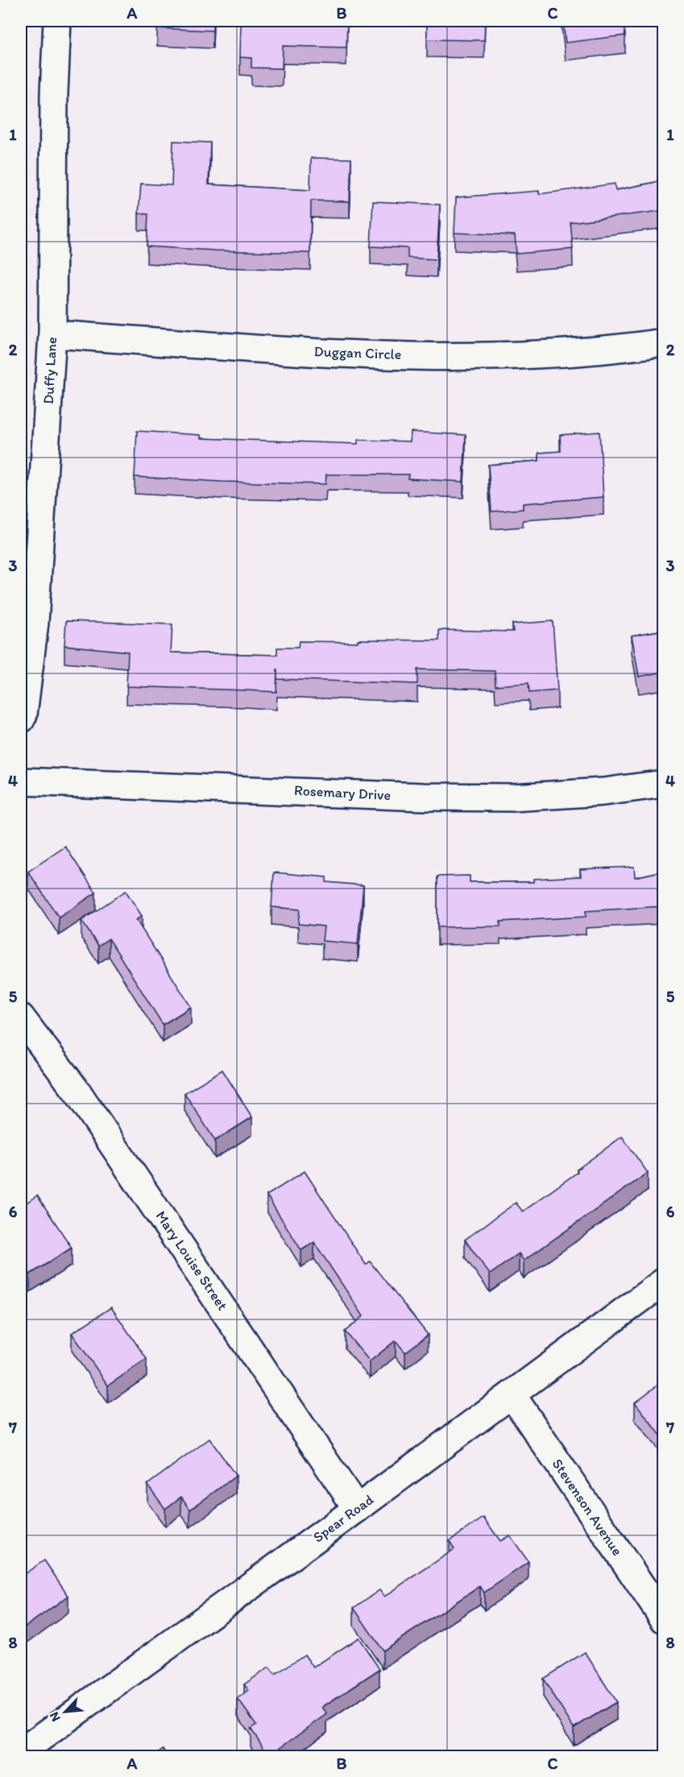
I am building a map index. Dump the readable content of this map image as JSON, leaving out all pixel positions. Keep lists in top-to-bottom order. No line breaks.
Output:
{"streets":{"street":["Duggan Circle","Duffy Lane","Rosemary Drive","Mary Louise Street","Stevenson Avenue","Spear Road"]},"crossings":[["Duggan Circle","Duffy Lane"],["Mary Louise Street","Spear Road"],["Stevenson Avenue","Spear Road"]],"north":"bottom left","grid":{"columns":["A","B","C"],"rows":["1","2","3","4","5","6","7","8"]}}
